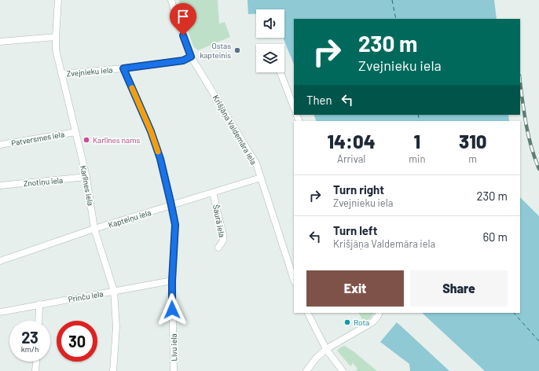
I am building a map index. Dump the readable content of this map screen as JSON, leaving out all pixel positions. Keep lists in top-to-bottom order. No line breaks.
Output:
{"streets":{"street":["Zvejnieku iela","Krišjāņa Valdemāra iela","Patversmes iela","Znotiņu iela","Karlīnes iela","Kapteiņu iela","Šaurā iela","Prinču iela","Līvu iela"]},"crossings":[["Zvejnieku iela","Krišjāņa Valdemāra iela"],["Zvejnieku iela","Karlīnes iela"],["Zvejnieku iela","Līvu iela"],["Krišjāņa Valdemāra iela","Kapteiņu iela"],["Patversmes iela","Karlīnes iela"],["Znotiņu iela","Karlīnes iela"],["Karlīnes iela","Kapteiņu iela"],["Karlīnes iela","Prinču iela"],["Kapteiņu iela","Šaurā iela"],["Kapteiņu iela","Līvu iela"],["Prinču iela","Līvu iela"]],"places":["Ostas kapteinis","Karlīnes nams","Rota"],"page":{"turn":["230 m","Zvejnieku iela"],"then":"Then","eta":["14:04","Arrival","1","min","310","m"],"list":[{"name":"Turn right","note":"Zvejnieku iela","value":"230 m"},{"name":"Turn left","note":"Krišjāņa Valdemāra iela","value":"60 m"}],"buttons":["Exit","Share"],"speed":"23 km/h","limit":"30"}}
